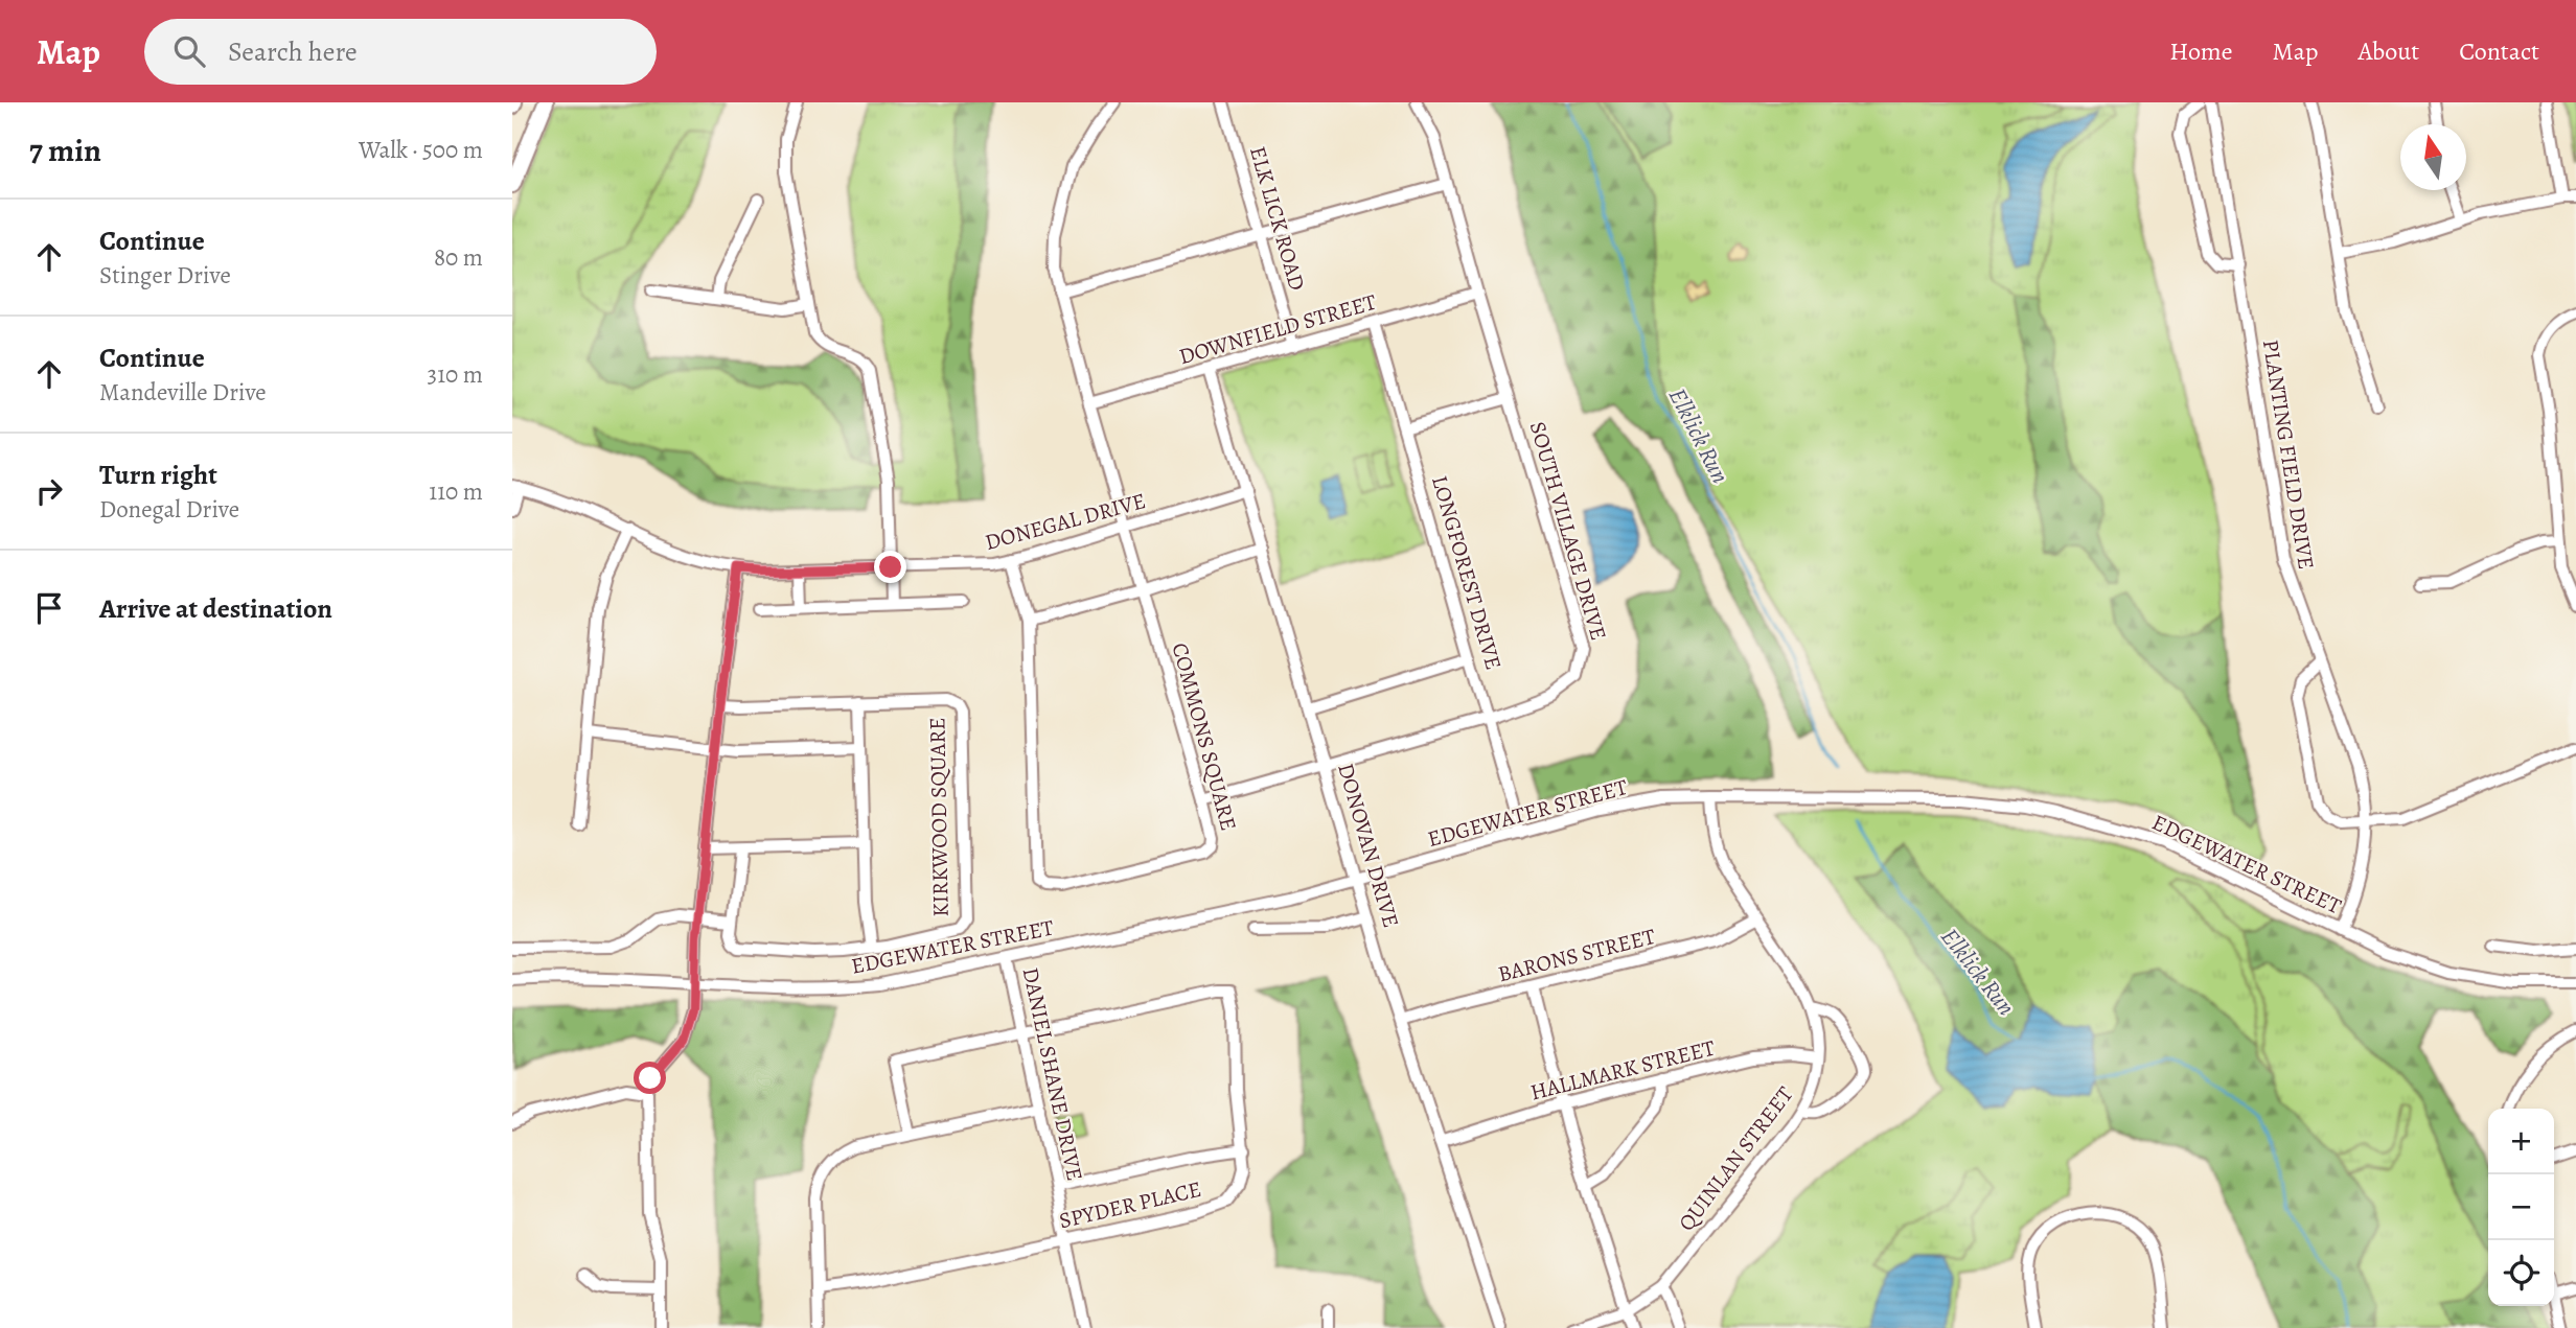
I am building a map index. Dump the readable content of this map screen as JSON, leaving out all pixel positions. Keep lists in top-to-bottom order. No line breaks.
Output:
{"streets":{"street":["ELK LICK ROAD","DOWNFIELD STREET","PLANTING FIELD DRIVE","DONEGAL DRIVE","SOUTH VILLAGE DRIVE","LONGFOREST DRIVE","COMMONS SQUARE","EDGEWATER STREET","KIRKWOOD SQUARE","DONOVAN DRIVE","BARONS STREET","HALLMARK STREET","DANIEL SHANE DRIVE","QUINLAN STREET","SPYDER PLACE"]},"crossings":[["ELK LICK ROAD","DOWNFIELD STREET"],["DOWNFIELD STREET","SOUTH VILLAGE DRIVE"],["DOWNFIELD STREET","LONGFOREST DRIVE"],["DOWNFIELD STREET","DONOVAN DRIVE"],["PLANTING FIELD DRIVE","EDGEWATER STREET"],["DONEGAL DRIVE","COMMONS SQUARE"],["DONEGAL DRIVE","DONOVAN DRIVE"],["SOUTH VILLAGE DRIVE","LONGFOREST DRIVE"],["SOUTH VILLAGE DRIVE","COMMONS SQUARE"],["SOUTH VILLAGE DRIVE","DONOVAN DRIVE"],["LONGFOREST DRIVE","EDGEWATER STREET"],["EDGEWATER STREET","DONOVAN DRIVE"],["EDGEWATER STREET","DANIEL SHANE DRIVE"],["EDGEWATER STREET","QUINLAN STREET"],["DONOVAN DRIVE","BARONS STREET"],["DONOVAN DRIVE","HALLMARK STREET"],["BARONS STREET","QUINLAN STREET"],["HALLMARK STREET","QUINLAN STREET"],["DANIEL SHANE DRIVE","SPYDER PLACE"]],"water":["Elklick Run"],"north":"top","page":{"header":"Map","search":"Search here","nav":["Home","Map","About","Contact"],"heading":["7 min","Walk · 500 m"],"list":[["Continue","Stinger Drive","80 m"],["Continue","Mandeville Drive","310 m"],["Turn right","Donegal Drive","110 m"],"Arrive at destination"],"map_buttons":["+","−"]}}
